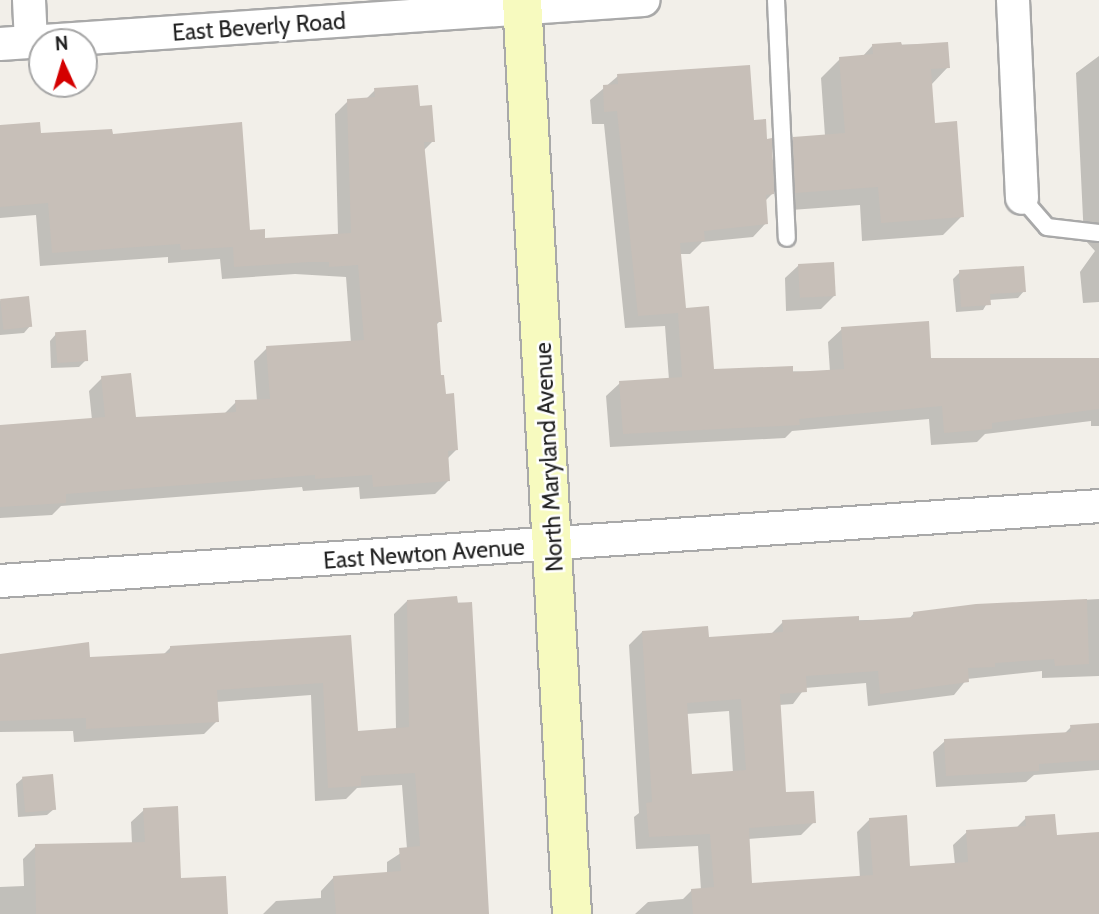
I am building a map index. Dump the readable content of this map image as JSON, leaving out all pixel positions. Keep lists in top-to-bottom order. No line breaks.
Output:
{"streets":{"street":["East Beverly Road","North Maryland Avenue","East Newton Avenue"]},"crossings":[["East Beverly Road","North Maryland Avenue"],["North Maryland Avenue","East Newton Avenue"]],"north":"top"}
